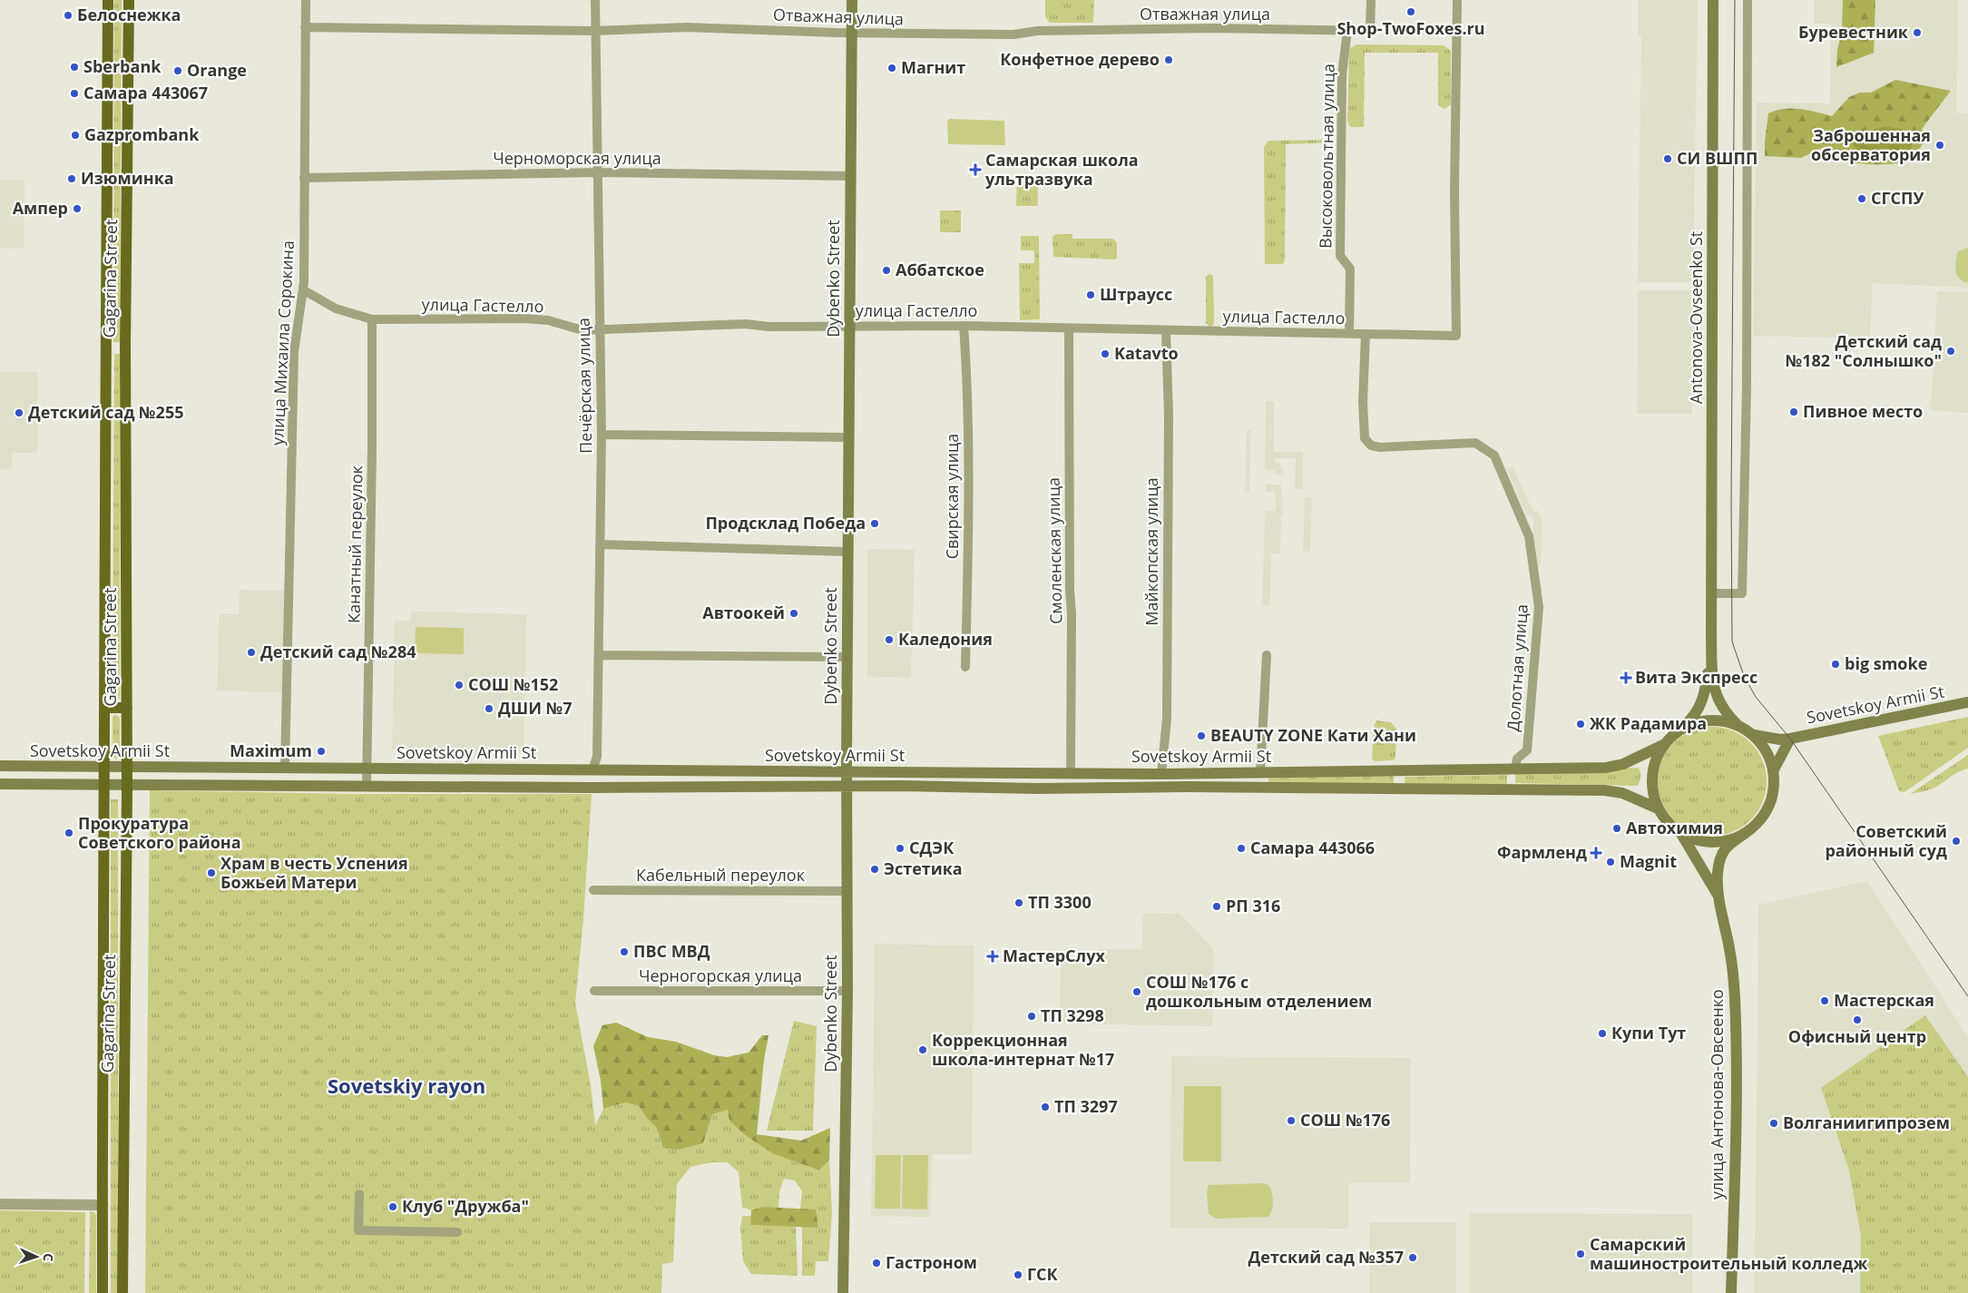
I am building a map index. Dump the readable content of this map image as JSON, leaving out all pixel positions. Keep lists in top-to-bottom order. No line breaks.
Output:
{"streets":{"main road":["Gagarina Street","Dybenko Street","Antonova-Ovseenko St","Sovetskoy Armii St","улица Антонова-Овсеенко"],"street":["Отважная улица","Высоковольтная улица","Черноморская улица","улица Гастелло","улица Михаила Сорокина","Печёрская улица","Свирская улица","Канатный переулок","Смоленская улица","Майкопская улица","Долотная улица","Кабельный переулок","Черногорская улица"]},"crossings":[["Отважная улица","Высоковольтная улица"],["Отважная улица","Dybenko Street"],["Отважная улица","улица Михаила Сорокина"],["Отважная улица","Печёрская улица"],["Высоковольтная улица","улица Гастелло"],["Черноморская улица","Dybenko Street"],["Черноморская улица","улица Михаила Сорокина"],["Черноморская улица","Печёрская улица"],["Gagarina Street","Sovetskoy Armii St"],["Dybenko Street","улица Гастелло"],["Dybenko Street","Sovetskoy Armii St"],["Dybenko Street","Кабельный переулок"],["Dybenko Street","Черногорская улица"],["улица Гастелло","улица Михаила Сорокина"],["улица Гастелло","Печёрская улица"],["улица Гастелло","Свирская улица"],["улица Гастелло","Канатный переулок"],["улица Гастелло","Смоленская улица"],["улица Гастелло","Майкопская улица"],["улица Гастелло","Долотная улица"],["Antonova-Ovseenko St","Sovetskoy Armii St"],["Antonova-Ovseenko St","улица Антонова-Овсеенко"],["улица Михаила Сорокина","Sovetskoy Armii St"],["Печёрская улица","Sovetskoy Armii St"],["Канатный переулок","Sovetskoy Armii St"],["Смоленская улица","Sovetskoy Armii St"],["Майкопская улица","Sovetskoy Armii St"],["Долотная улица","Sovetskoy Armii St"],["Sovetskoy Armii St","улица Антонова-Овсеенко"]],"districts":["Sovetskiy rayon"],"places":{"other":["Shop-TwoFoxes.ru","Белоснежка","Буревестник","Конфетное дерево","Sberbank","Магнит","Orange","Самара 443067","Gazprombank","Заброшенная обсерватория","СИ ВШПП","Изюминка","СГСПУ","Ампер","Аббатское","Штраусс","Детский сад №182 \"Солнышко\"","Katavto","Пивное место","Детский сад №255","Продсклад Победа","Автоокей","Каледония","Детский сад №284","big smoke","СОШ №152","ДШИ №7","ЖК Радамира","BEAUTY ZONE Кати Хани","Maximum","Автохимия","Прокуратура Советского района","Советский районный суд","СДЭК","Самара 443066","Magnit","Эстетика","Храм в честь Успения Божьей Матери","ТП 3300","РП 316","ПВС МВД","СОШ №176 с дошкольным отделением","Мастерская","ТП 3298","Офисный центр","Купи Тут","Коррекционная школа-интернат №17","ТП 3297","СОШ №176","Волганиигипрозем","Клуб \"Дружба\"","Самарский машиностроительный колледж","Детский сад №357","Гастроном","ГСК"],"health":["Самарская школа ультразвука","Вита Экспресс","Фармленд","МастерСлух"]},"north":"right"}
